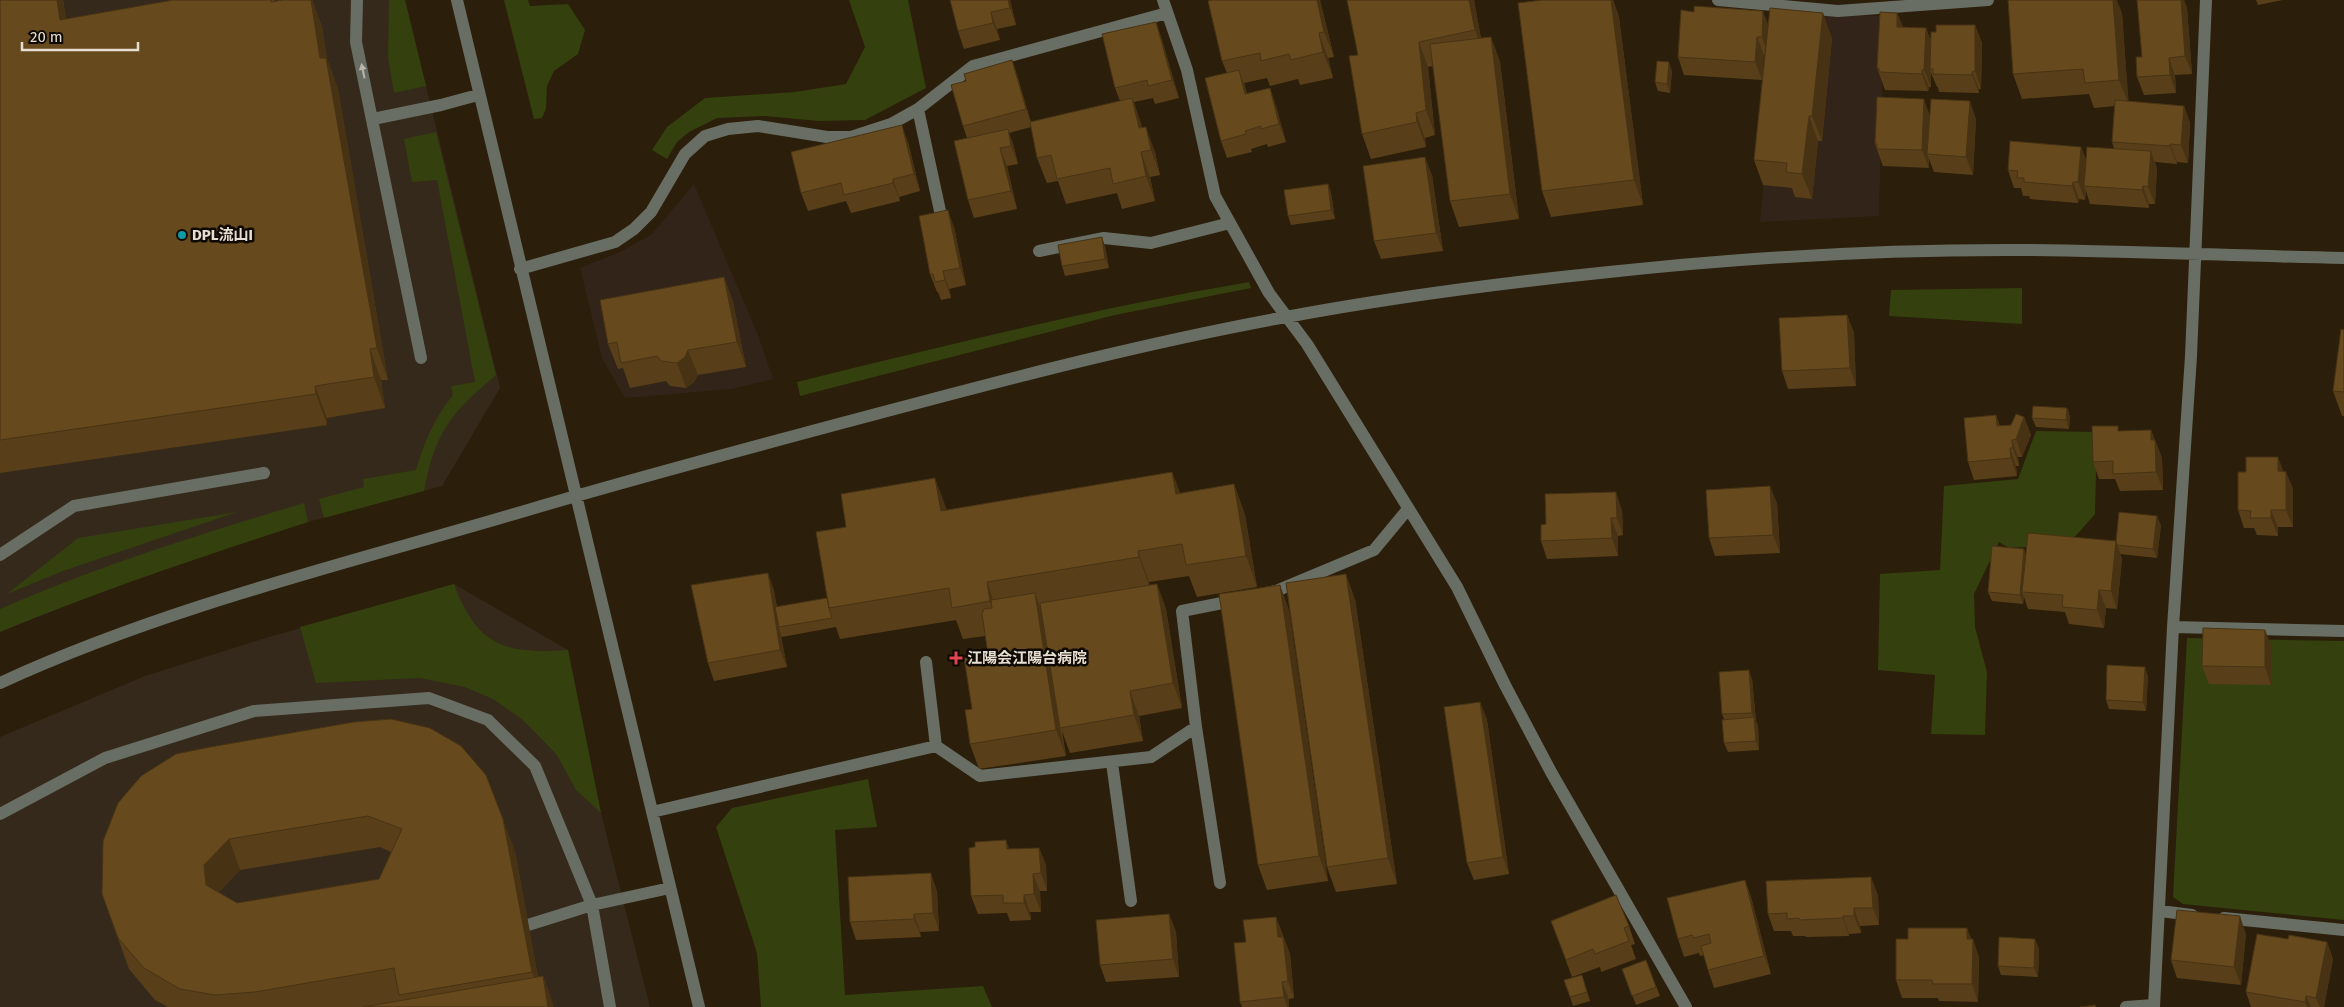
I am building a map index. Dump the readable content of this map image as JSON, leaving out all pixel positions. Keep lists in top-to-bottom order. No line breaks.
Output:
{"places":{"other":["DPL流山I"],"health":["江陽会江陽台病院"]},"scale_bar":"20 m"}
